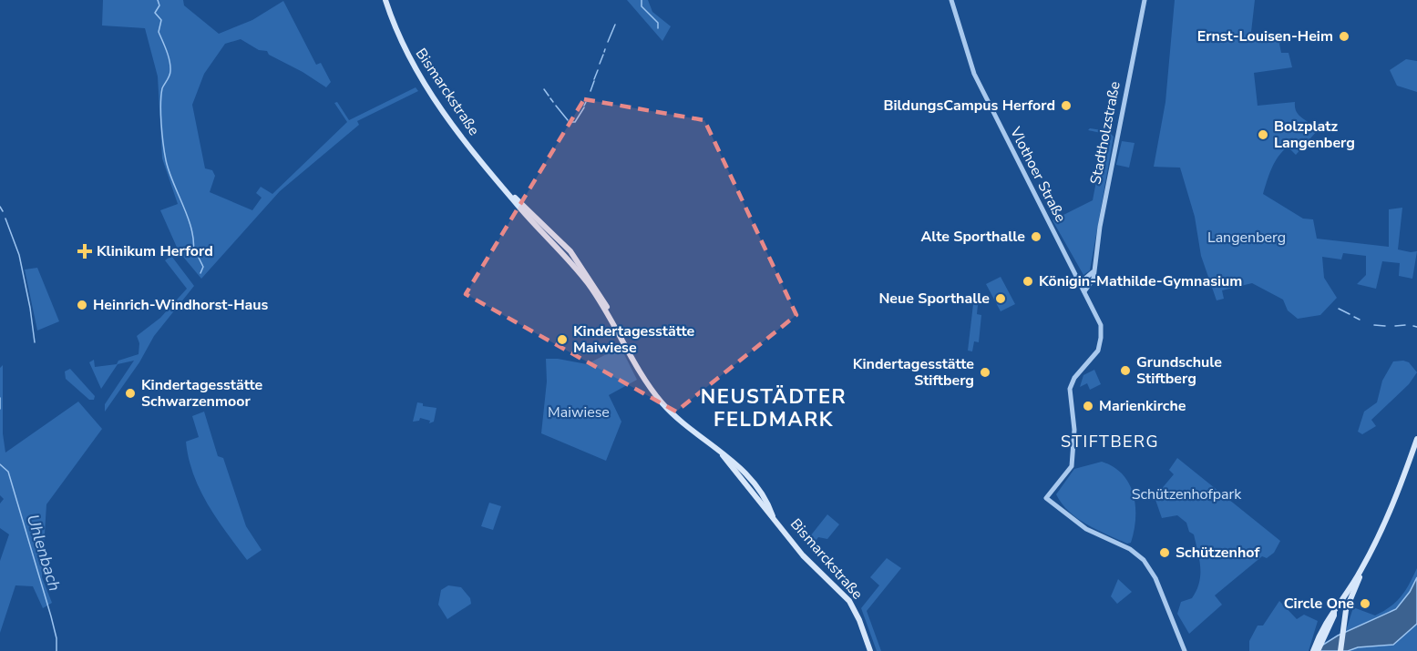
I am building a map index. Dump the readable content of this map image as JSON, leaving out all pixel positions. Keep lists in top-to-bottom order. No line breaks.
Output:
{"streets":{"main road":["Bismarckstraße"],"street":["Stadtholzstraße","Vlothoer Straße"]},"crossings":[["Stadtholzstraße","Vlothoer Straße"]],"districts":["NEUSTÄDTER FELDMARK","STIFTBERG"],"water":["Uhlenbach"],"parks":["Langenberg","Maiwiese","Schützenhofpark"],"places":{"other":["Ernst-Louisen-Heim","BildungsCampus Herford","Bolzplatz Langenberg","Alte Sporthalle","Königin-Mathilde-Gymnasium","Neue Sporthalle","Heinrich-Windhorst-Haus","Kindertagesstätte Maiwiese","Grundschule Stiftberg","Kindertagesstätte Stiftberg","Kindertagesstätte Schwarzenmoor","Marienkirche","Schützenhof","Circle One"],"health":["Klinikum Herford"]}}
